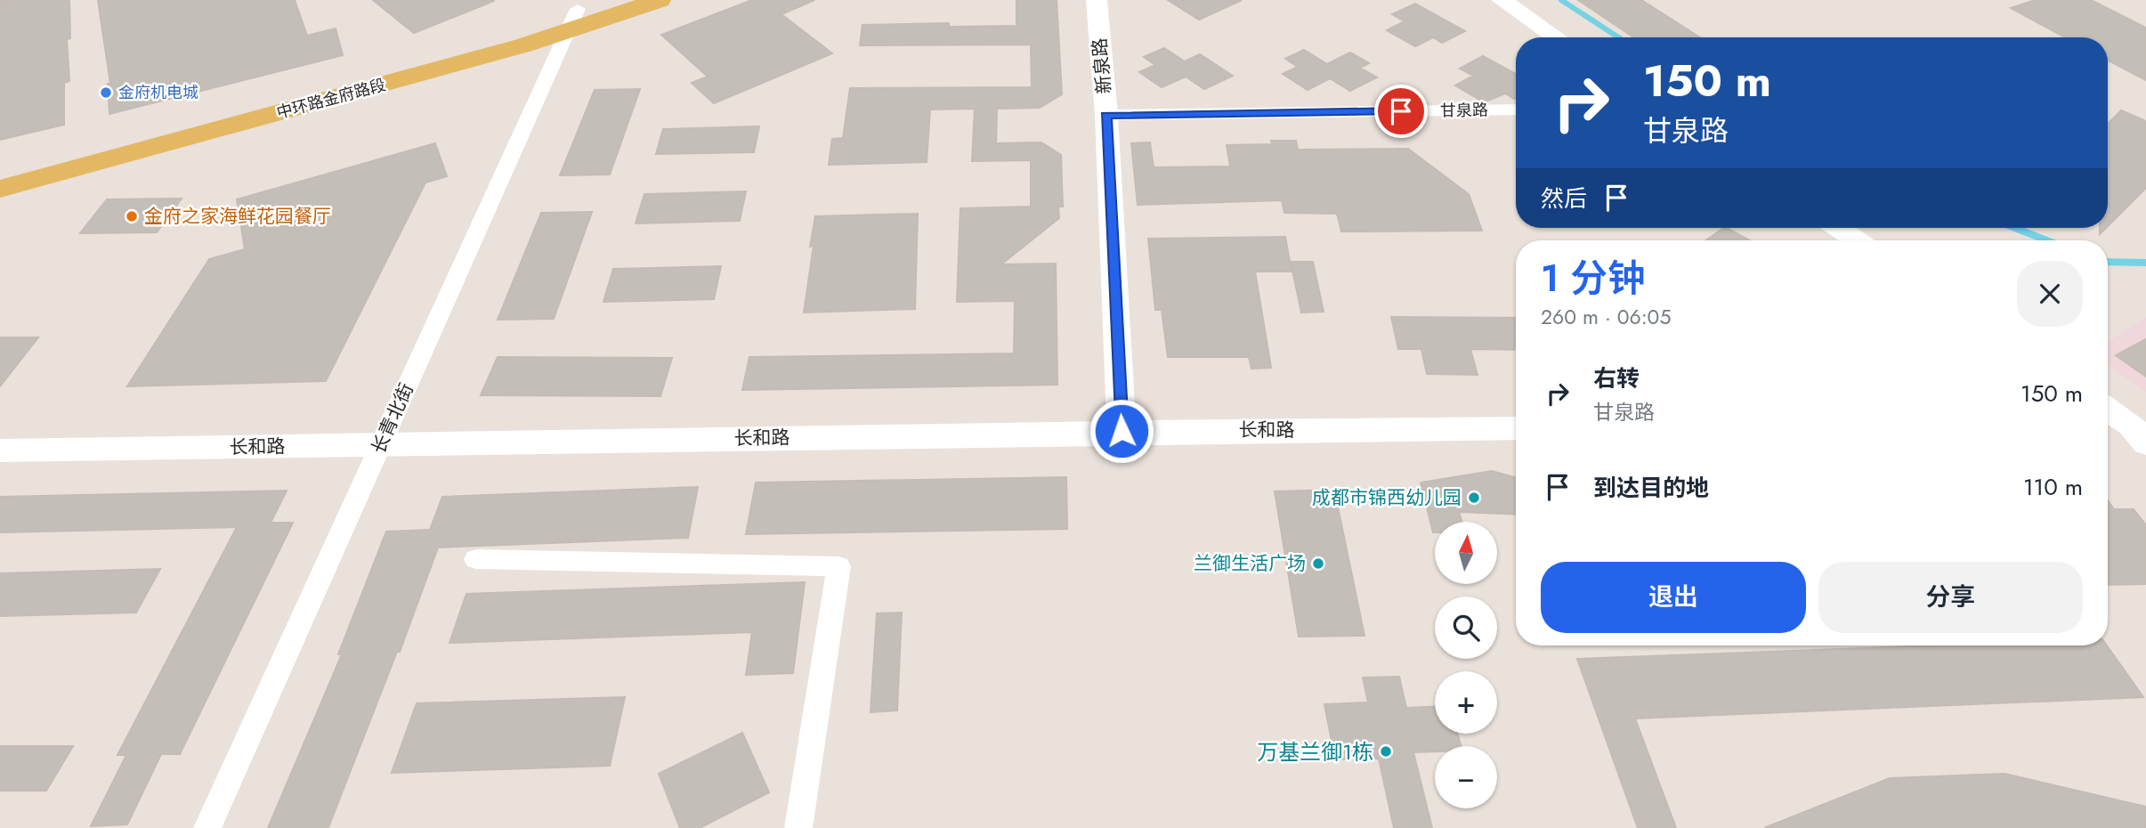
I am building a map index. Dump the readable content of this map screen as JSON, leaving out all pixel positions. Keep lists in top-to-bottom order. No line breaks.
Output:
{"streets":{"main road":["中环路金府路段"],"street":["新泉路","甘泉路","长青北街","长和路"]},"crossings":[["新泉路","甘泉路"],["新泉路","长和路"],["中环路金府路段","长青北街"],["长青北街","长和路"]],"places":["金府机电城","金府之家海鲜花园餐厅","成都市锦西幼儿园","兰御生活广场","万基兰御1栋"],"north":"top","page":{"turn":["150 m","甘泉路"],"then":"然后","heading":["1 分钟","260 m · 06:05"],"list":[{"name":"右转","note":"甘泉路","value":"150 m"},{"name":"到达目的地","value":"110 m"}],"map_buttons":["+","−"],"buttons":["退出","分享"]}}
